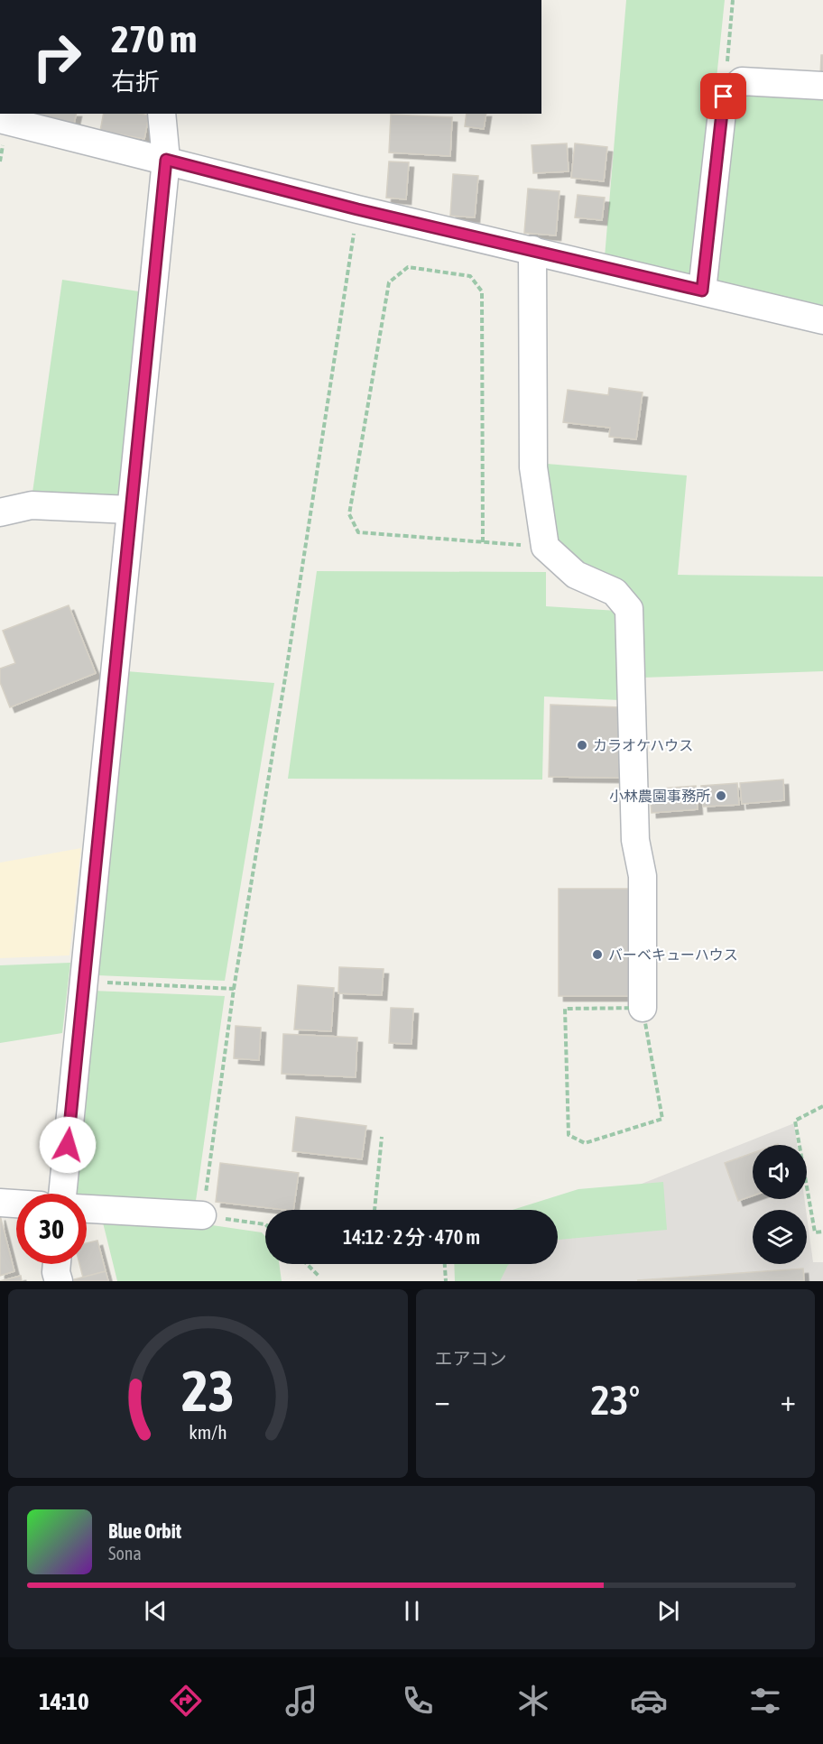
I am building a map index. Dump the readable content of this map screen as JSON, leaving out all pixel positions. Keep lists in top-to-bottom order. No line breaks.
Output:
{"places":["カラオケハウス","小林農園事務所","バーベキューハウス"],"page":{"turn":["270 m","右折"],"limit":"30","trip":"14:12 · 2 分 · 470 m","tile":"エアコン","heat":["−","23°","+"],"song":["Blue Orbit","Sona"],"tabs":"14:10","gauge":["23","km/h"]}}
